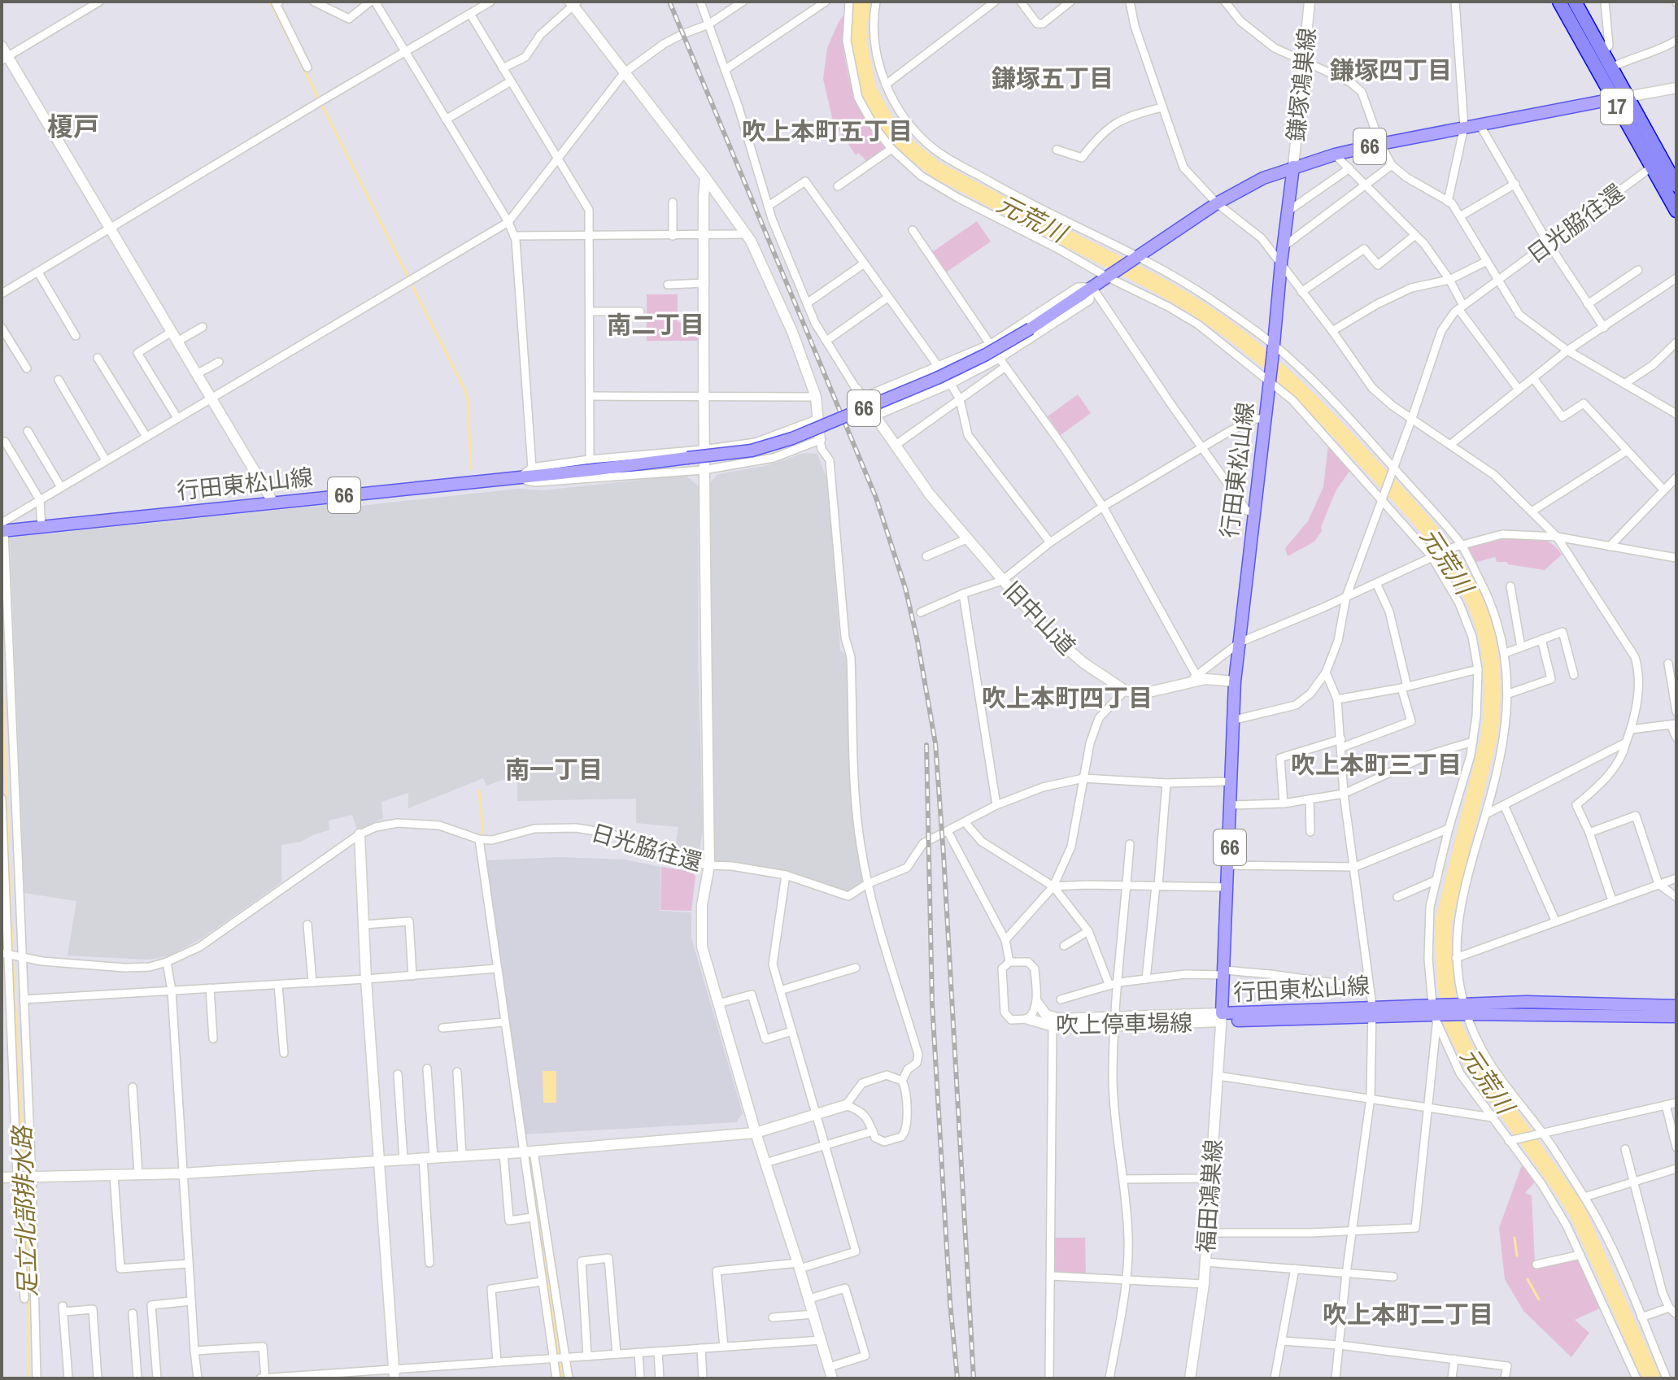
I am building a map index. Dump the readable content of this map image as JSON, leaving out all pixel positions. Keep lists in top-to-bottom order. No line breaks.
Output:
{"streets":{"highway":["17"],"main road":["66","行田東松山線"],"street":["鎌塚鴻巣線","日光脇往還","旧中山道","吹上停車場線","福田鴻巣線"]},"crossings":[["鎌塚鴻巣線","66"],["17","66"],["17","日光脇往還"],["66","行田東松山線"],["日光脇往還","行田東松山線"],["行田東松山線","吹上停車場線"],["行田東松山線","福田鴻巣線"],["吹上停車場線","福田鴻巣線"]],"districts":["鎌塚四丁目","鎌塚五丁目","榎戸","吹上本町五丁目","南二丁目","吹上本町四丁目","吹上本町三丁目","南一丁目","吹上本町二丁目"],"water":["元荒川","足立北部排水路"]}
